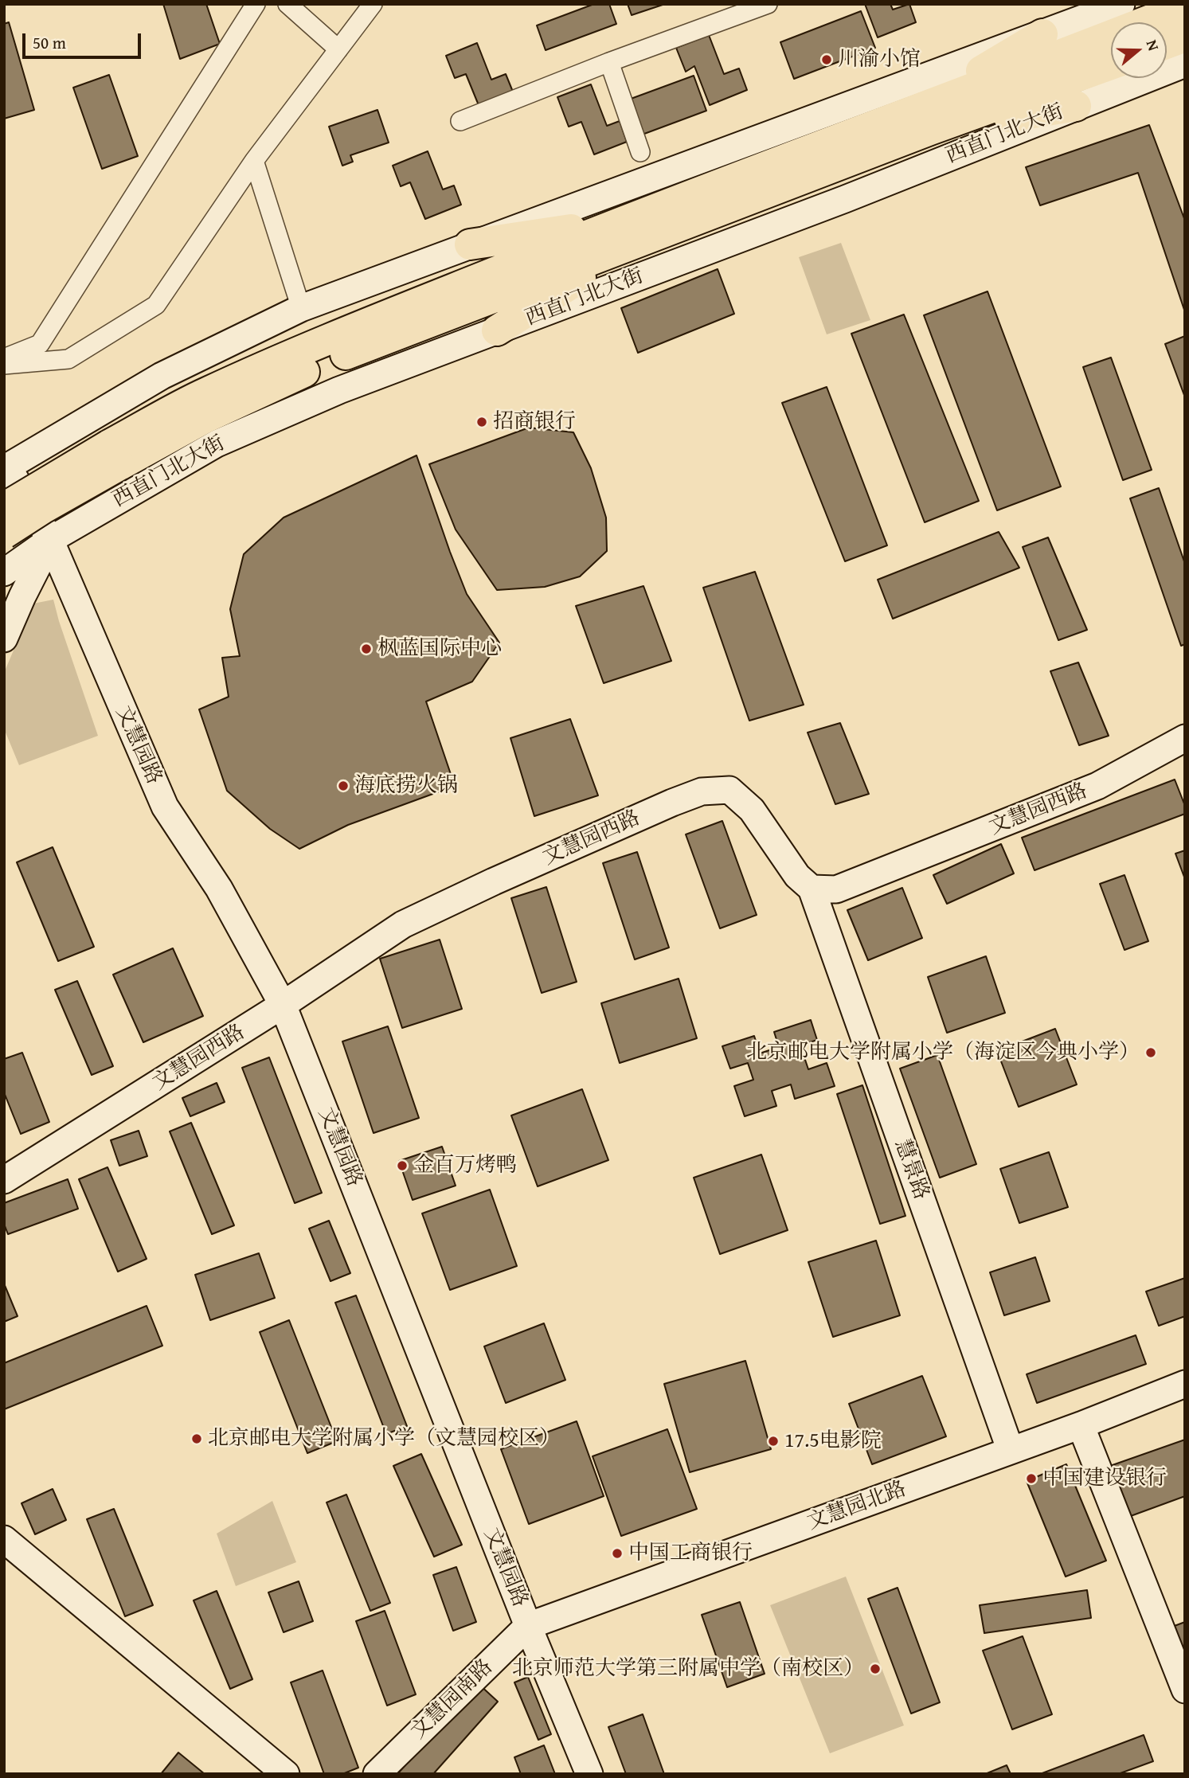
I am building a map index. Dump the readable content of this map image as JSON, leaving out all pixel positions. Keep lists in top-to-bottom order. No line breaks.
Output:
{"streets":{"highway":["西直门北大街"],"street":["文慧园路","文慧园西路","慧景路","文慧园北路","文慧园南路"]},"crossings":[["西直门北大街","文慧园路"],["文慧园路","文慧园西路"],["文慧园路","文慧园北路"],["文慧园路","文慧园南路"],["文慧园西路","慧景路"],["慧景路","文慧园北路"],["文慧园北路","文慧园南路"]],"places":["川渝小馆","招商银行","枫蓝国际中心","海底捞火锅","北京邮电大学附属小学（海淀区今典小学）","金百万烤鸭","北京邮电大学附属小学（文慧园校区）","17.5电影院","中国建设银行","中国工商银行","北京师范大学第三附属中学（南校区）"],"scale_bar":"50 m","north":"right"}
